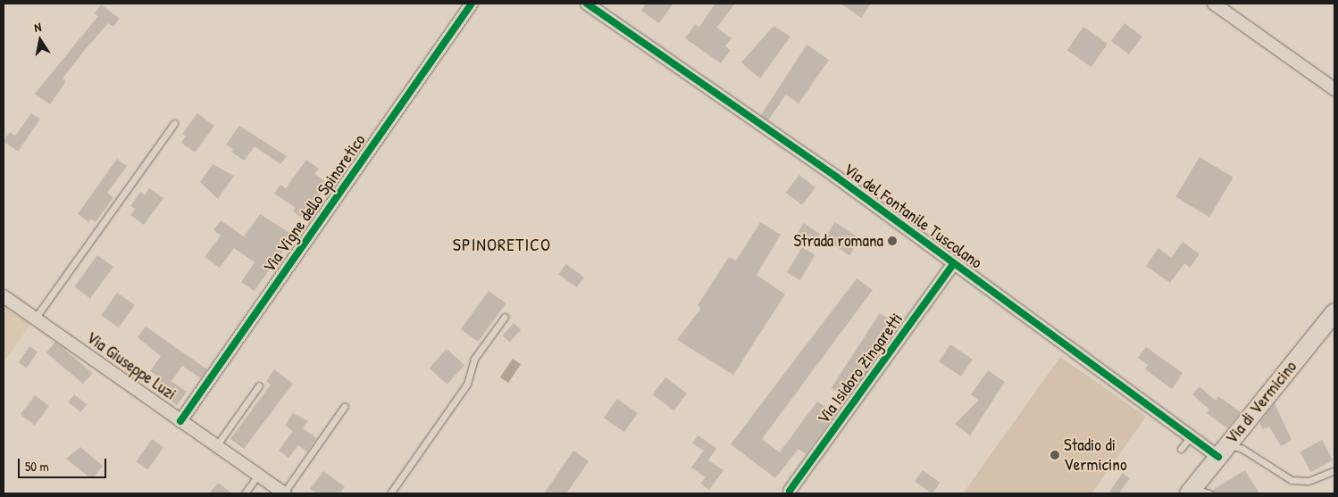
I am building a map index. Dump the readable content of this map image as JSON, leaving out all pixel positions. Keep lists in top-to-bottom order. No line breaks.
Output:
{"streets":{"main road":["Via di Vermicino"],"street":["Via Vigne dello Spinoretico","Via del Fontanile Tuscolano","Via Giuseppe Luzi","Via Isidoro Zingaretti"]},"crossings":[["Via Vigne dello Spinoretico","Via Giuseppe Luzi"],["Via del Fontanile Tuscolano","Via Isidoro Zingaretti"],["Via del Fontanile Tuscolano","Via di Vermicino"]],"districts":["SPINORETICO"],"places":["Strada romana","Stadio di Vermicino"],"scale_bar":"50 m","north":"top"}
